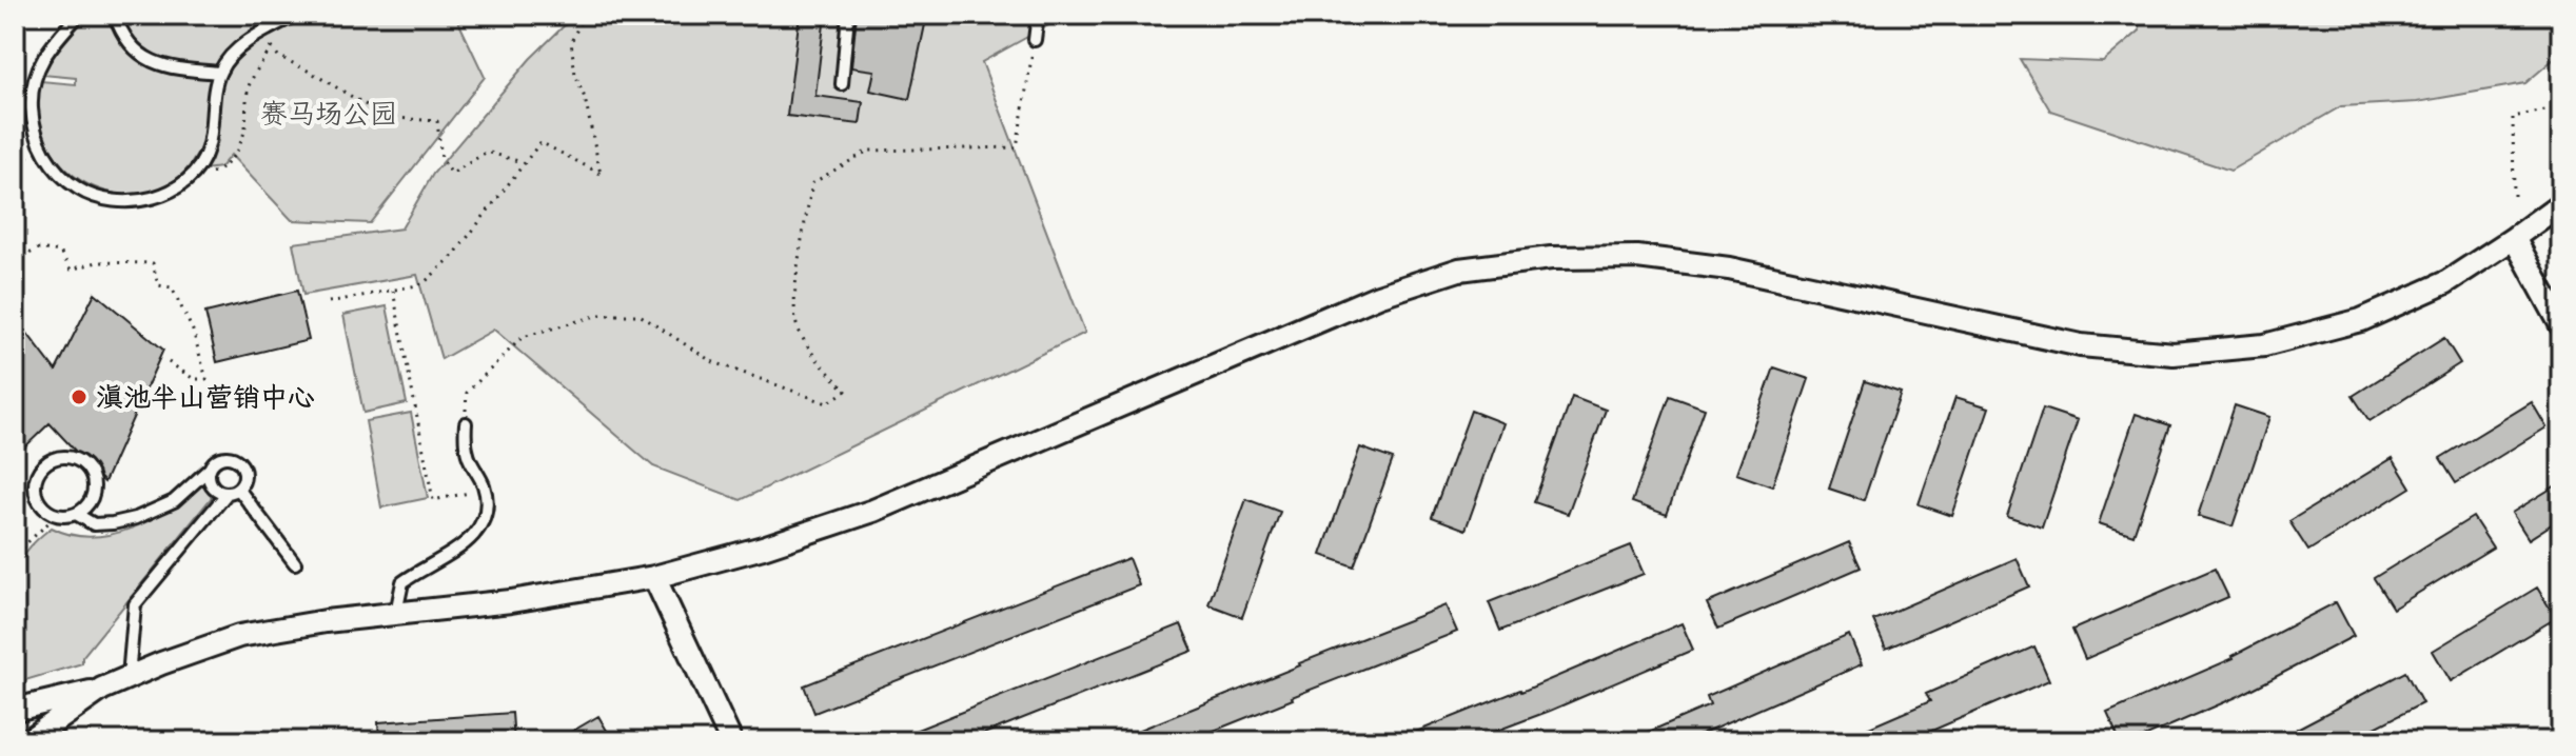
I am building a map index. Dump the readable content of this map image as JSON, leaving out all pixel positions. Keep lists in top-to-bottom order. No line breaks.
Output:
{"parks":["赛马场公园"],"places":["滇池半山营销中心"]}
